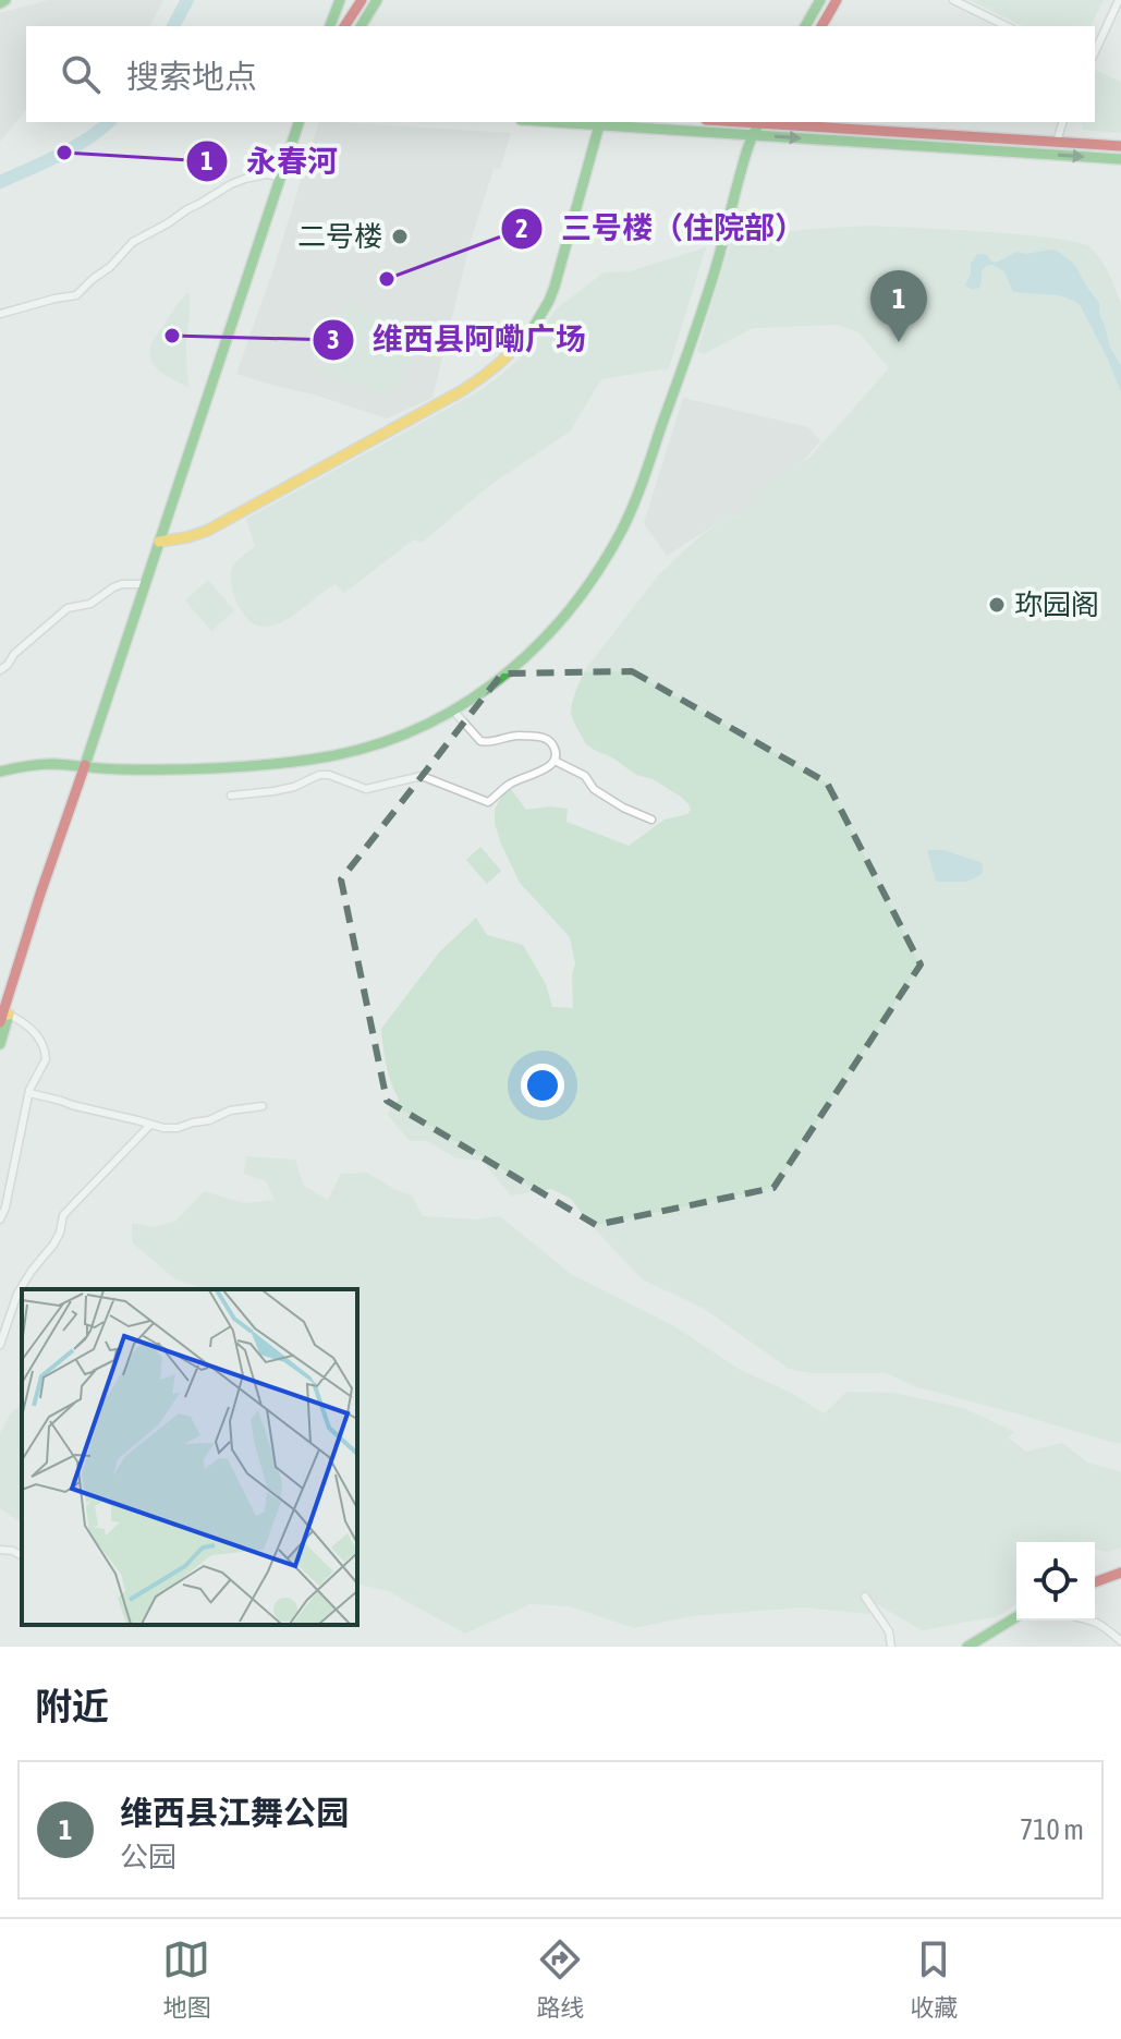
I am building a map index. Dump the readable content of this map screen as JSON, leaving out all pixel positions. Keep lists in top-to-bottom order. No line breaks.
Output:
{"places":["永春河","二号楼","三号楼（住院部）","维西县阿嘞广场","珎园阁"],"page":{"search":"搜索地点","pins":"1","heading":"附近","list":[{"mark":"1","name":"维西县江舞公园","note":"公园","value":"710 m"}],"nav":["地图","路线","收藏"]}}
